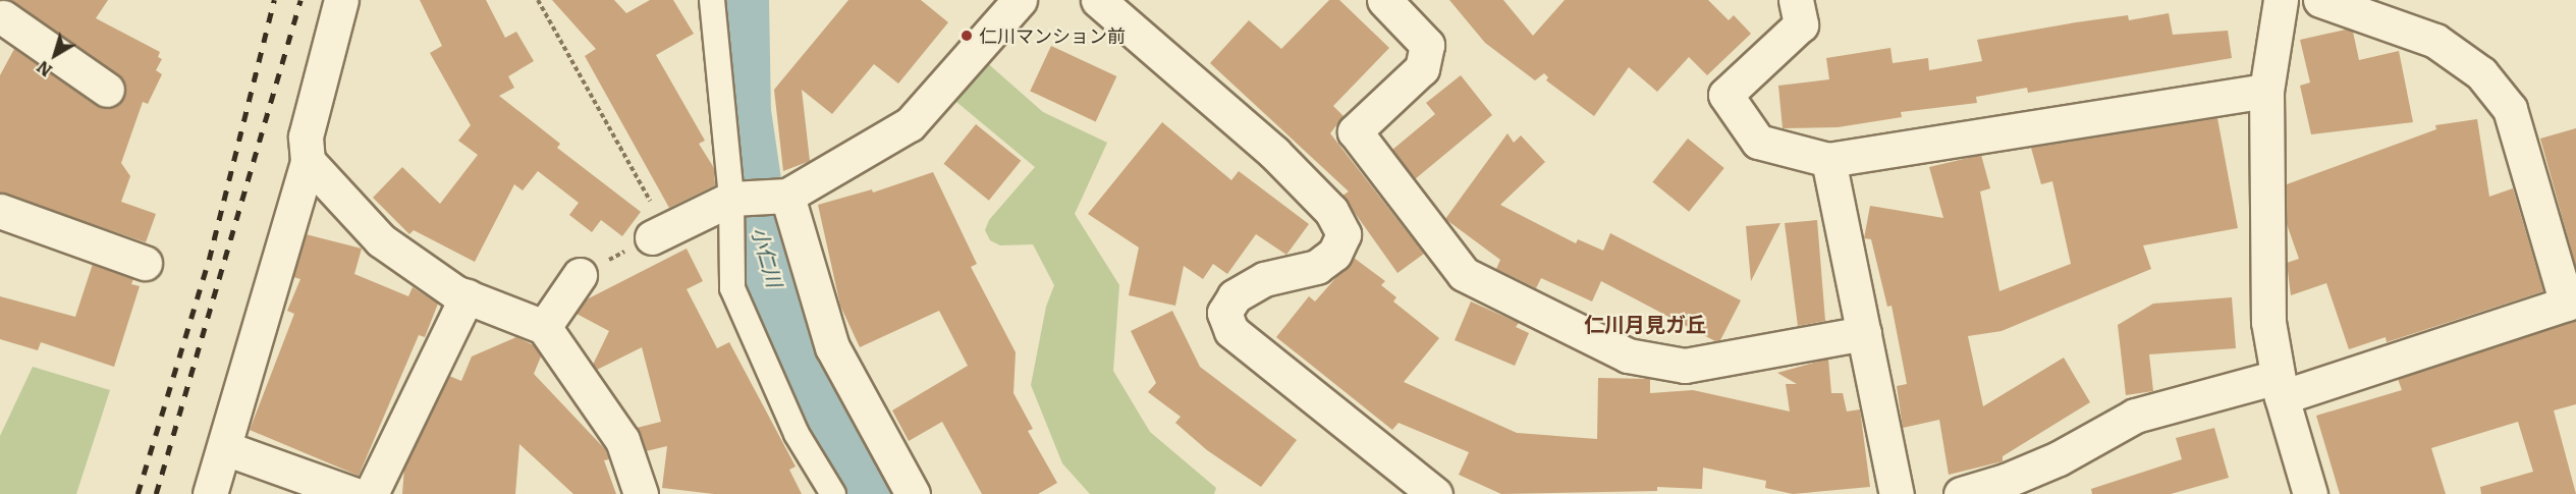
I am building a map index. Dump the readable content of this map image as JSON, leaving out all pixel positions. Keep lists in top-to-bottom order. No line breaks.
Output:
{"districts":["仁川月見ガ丘"],"water":["小仁川"],"places":["仁川マンション前"],"north":"bottom left"}
